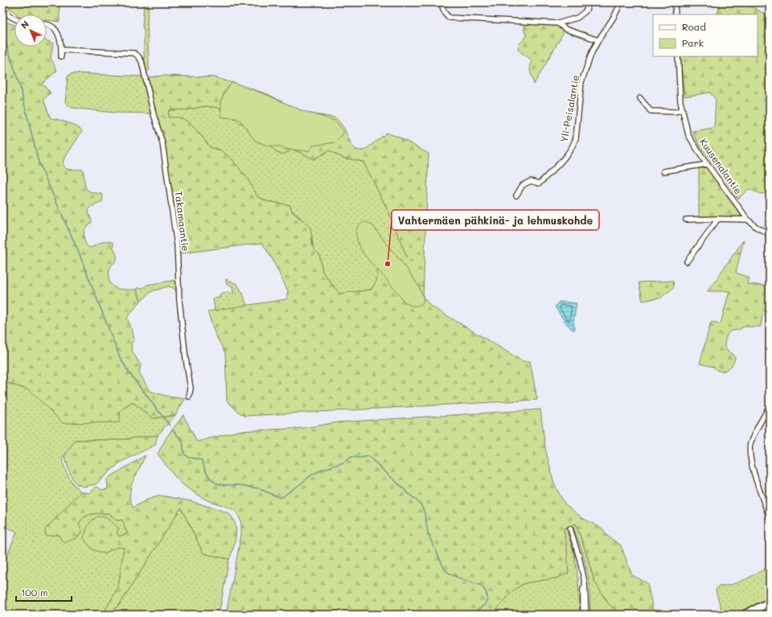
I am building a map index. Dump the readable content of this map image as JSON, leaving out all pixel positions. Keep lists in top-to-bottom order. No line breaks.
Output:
{"streets":{"street":["Yli-Peisalantie","Kuusenalantie","Takamaantie"]},"places":["Vahtermäen pähkinä- ja lehmuskohde"],"legend":["Road","Park"],"scale_bar":"100 m","north":"top left"}
